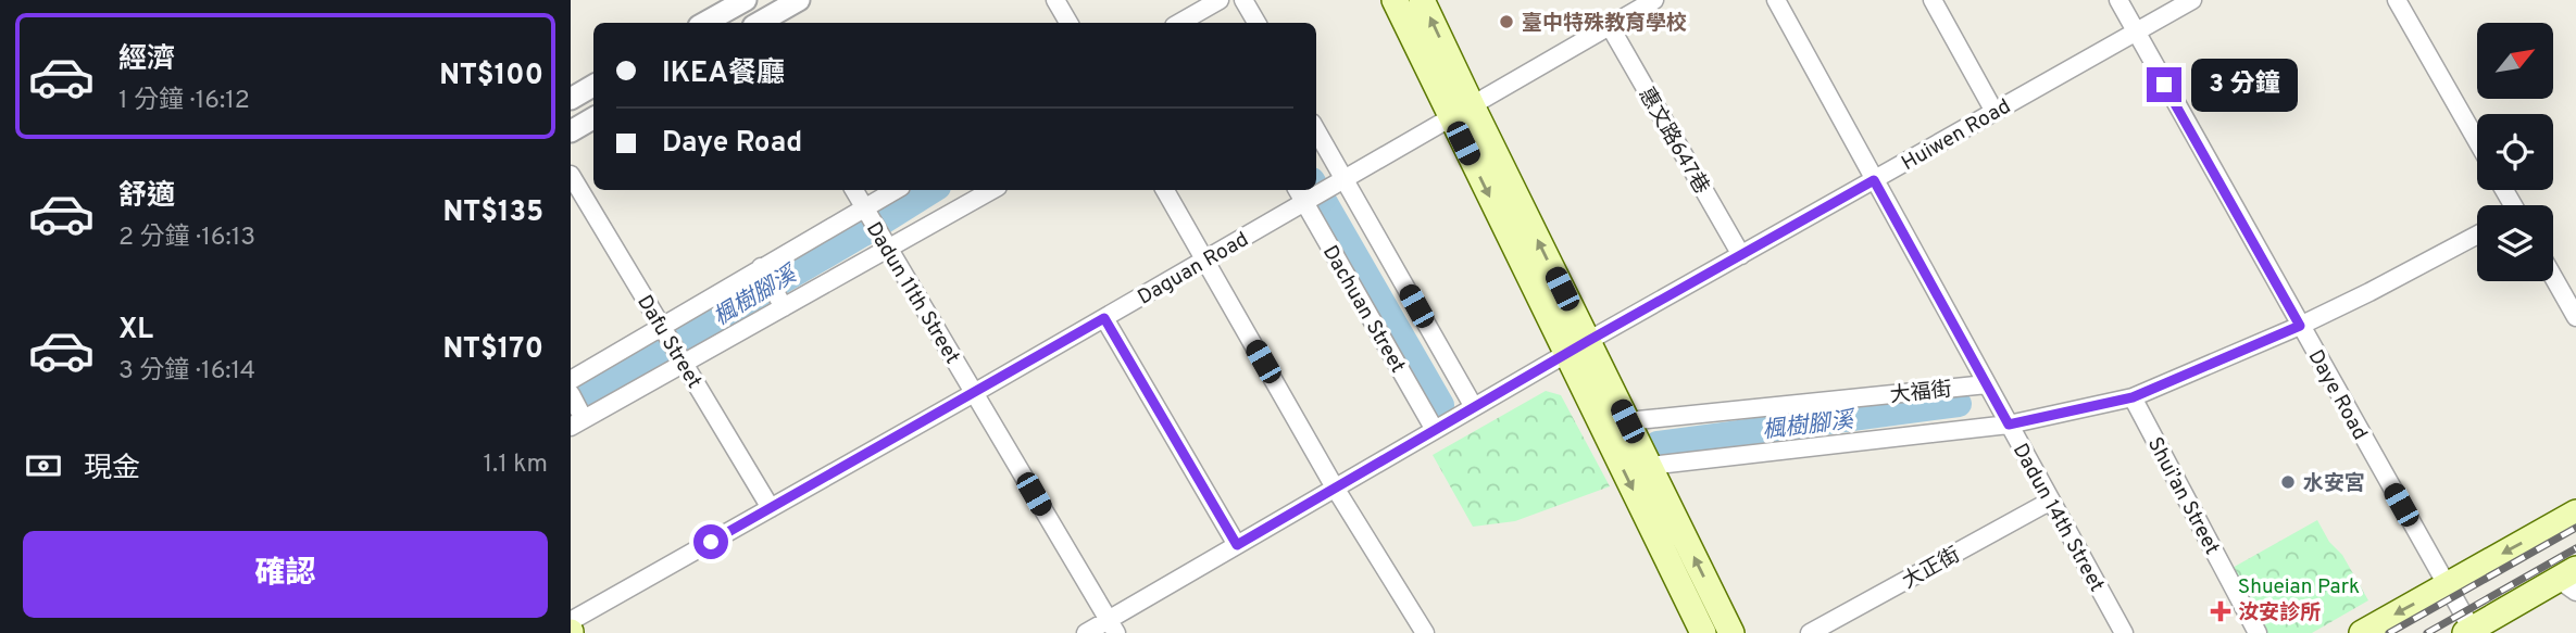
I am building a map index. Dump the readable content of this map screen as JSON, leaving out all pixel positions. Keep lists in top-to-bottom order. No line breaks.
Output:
{"streets":{"street":["Huiwen Road","惠文路647巷","Daguan Road","Dadun 11th Street","Dachuan Street","Dafu Street","大福街","Daye Road","Shui’an Street","Dadun 14th Street","大正街"]},"crossings":[["Huiwen Road","惠文路647巷"],["Huiwen Road","Dadun 11th Street"],["Huiwen Road","Dachuan Street"],["Huiwen Road","Daye Road"],["Huiwen Road","Dadun 14th Street"],["惠文路647巷","Daguan Road"],["Daguan Road","Dadun 11th Street"],["Daguan Road","Dachuan Street"],["Daguan Road","Dafu Street"],["大福街","Dadun 14th Street"],["Dadun 14th Street","大正街"]],"water":["楓樹腳溪"],"parks":["Shueian Park"],"places":{"other":["臺中特殊教育學校","水安宮"],"health":["汝安診所"]},"north":"top right","page":{"list":[{"name":"經濟","note":"1 分鐘 · 16:12","value":"NT$100"},{"name":"舒適","note":"2 分鐘 · 16:13","value":"NT$135"},{"name":"XL","note":"3 分鐘 · 16:14","value":"NT$170"}],"banner":["IKEA餐廳","Daye Road"],"bubble":"3 分鐘","pay":["現金","1.1 km"],"buttons":"確認"}}
